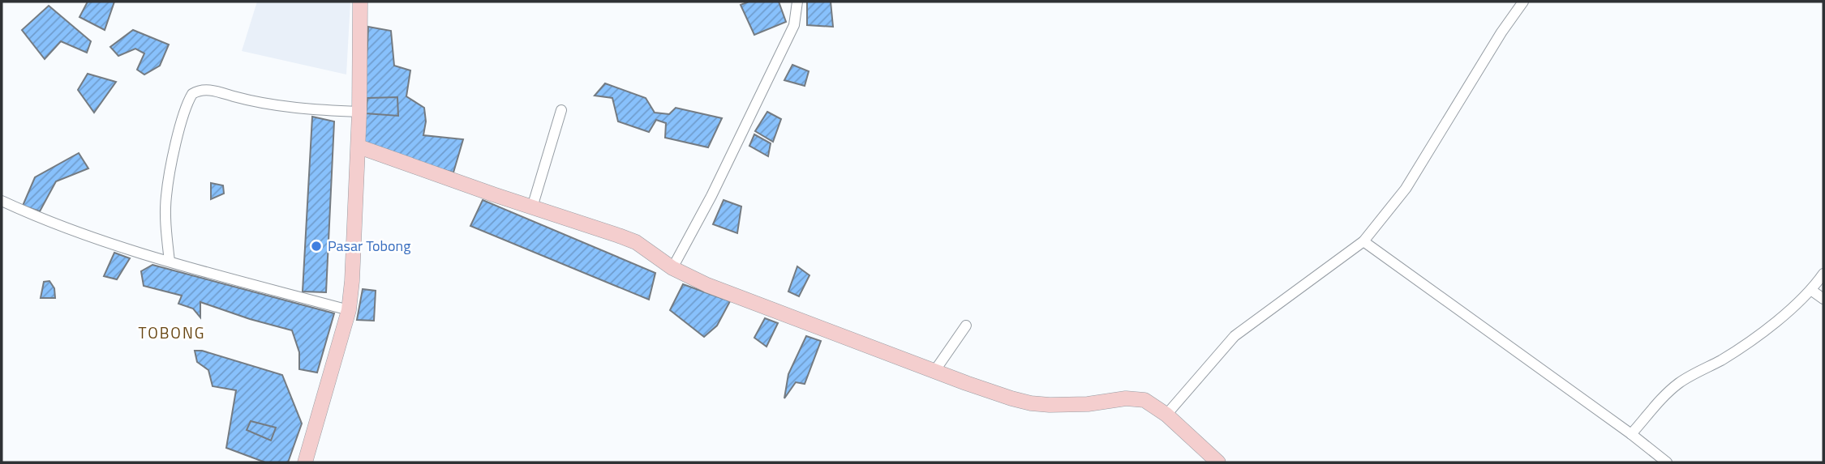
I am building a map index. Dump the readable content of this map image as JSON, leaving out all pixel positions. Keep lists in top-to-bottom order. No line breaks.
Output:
{"districts":["TOBONG"],"places":["Pasar Tobong"]}
